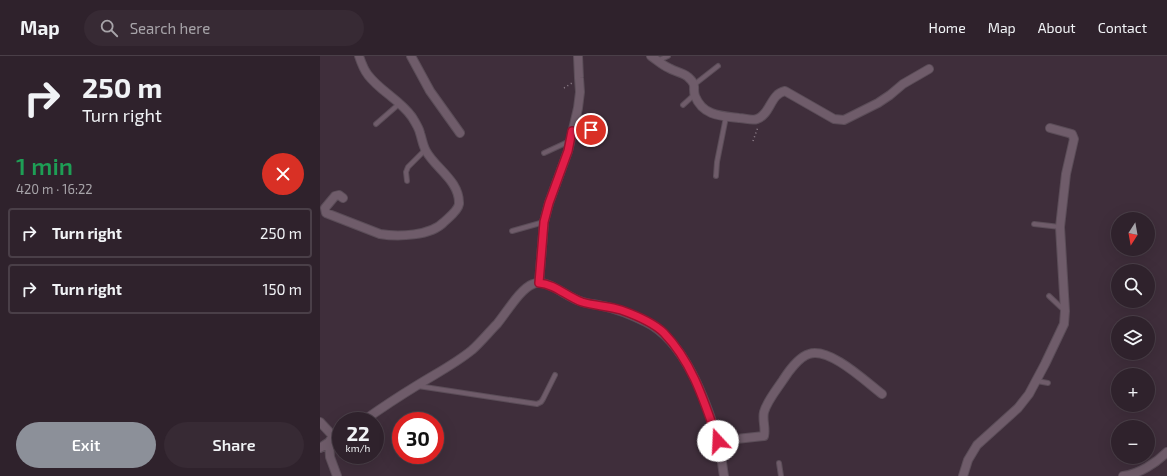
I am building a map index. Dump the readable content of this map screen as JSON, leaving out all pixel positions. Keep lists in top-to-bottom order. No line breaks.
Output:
{"north":"bottom","page":{"header":"Map","search":"Search here","nav":["Home","Map","About","Contact"],"turn":["250 m","Turn right"],"heading":["1 min","420 m · 16:22"],"list":[{"name":"Turn right","value":"250 m"},{"name":"Turn right","value":"150 m"}],"map_buttons":["+","−"],"speed":"22 km/h","limit":"30","buttons":["Exit","Share"]}}
